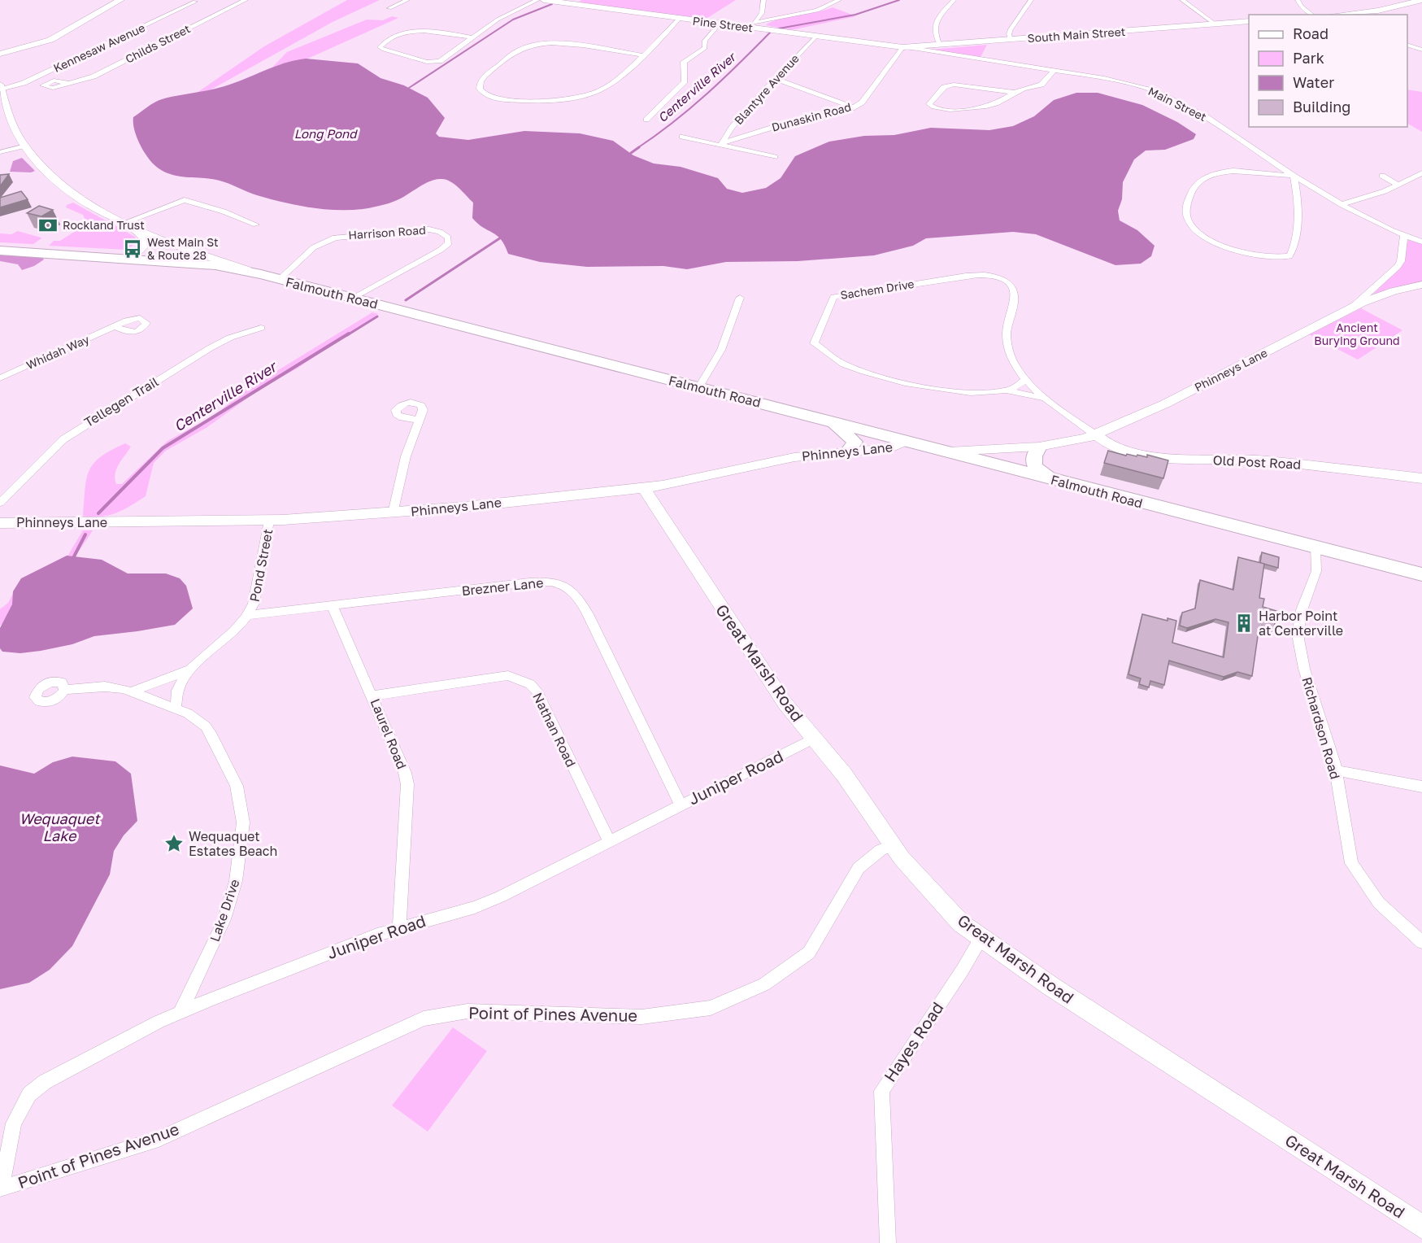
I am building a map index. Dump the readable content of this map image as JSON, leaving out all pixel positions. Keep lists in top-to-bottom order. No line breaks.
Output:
{"streets":{"main road":["Pine Street","South Main Street","Falmouth Road","Phinneys Lane","Old Post Road","Great Marsh Road"],"street":["Childs Street","Kennesaw Avenue","Blantyre Avenue","Main Street","Dunaskin Road","Harrison Road","Sachem Drive","Whidah Way","Tellegen Trail","Pond Street","Brezner Lane","Richardson Road","Nathan Road","Laurel Road","Juniper Road","Lake Drive","Point of Pines Avenue","Hayes Road"]},"crossings":[["Pine Street","South Main Street"],["Pine Street","Blantyre Avenue"],["Pine Street","Main Street"],["Pine Street","Dunaskin Road"],["South Main Street","Main Street"],["South Main Street","Dunaskin Road"],["Blantyre Avenue","Dunaskin Road"],["Main Street","Dunaskin Road"],["Harrison Road","Falmouth Road"],["Sachem Drive","Phinneys Lane"],["Sachem Drive","Old Post Road"],["Falmouth Road","Phinneys Lane"],["Falmouth Road","Richardson Road"],["Phinneys Lane","Old Post Road"],["Phinneys Lane","Pond Street"],["Phinneys Lane","Great Marsh Road"],["Pond Street","Brezner Lane"],["Brezner Lane","Laurel Road"],["Brezner Lane","Juniper Road"],["Great Marsh Road","Juniper Road"],["Great Marsh Road","Point of Pines Avenue"],["Great Marsh Road","Hayes Road"],["Nathan Road","Laurel Road"],["Nathan Road","Juniper Road"],["Laurel Road","Juniper Road"],["Juniper Road","Lake Drive"],["Juniper Road","Point of Pines Avenue"]],"water":["Centerville River","Long Pond","Wequaquet Lake"],"parks":["Ancient Burying Ground"],"places":{"bank":["Rockland Trust"],"bus stop":["West Main St & Route 28"],"building":["Harbor Point at Centerville"],"place":["Wequaquet Estates Beach"]},"legend":["Road","Park","Water","Building"]}
